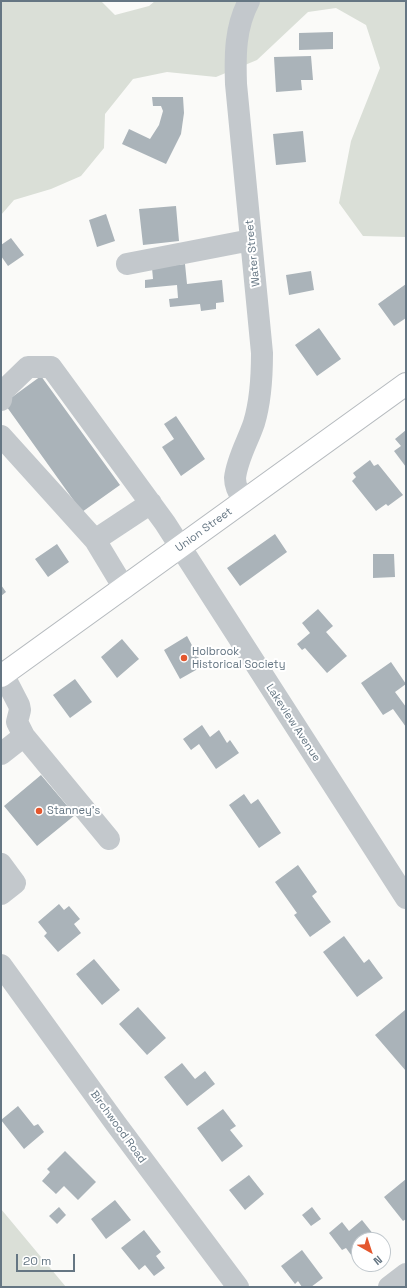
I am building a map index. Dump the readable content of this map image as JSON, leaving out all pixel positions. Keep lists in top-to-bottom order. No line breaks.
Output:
{"streets":{"main road":["Union Street"],"street":["Water Street","Lakeview Avenue","Birchwood Road"]},"crossings":[["Water Street","Union Street"],["Union Street","Lakeview Avenue"]],"places":["Holbrook Historical Society","Stanney's"],"scale_bar":"20 m","north":"bottom right"}
